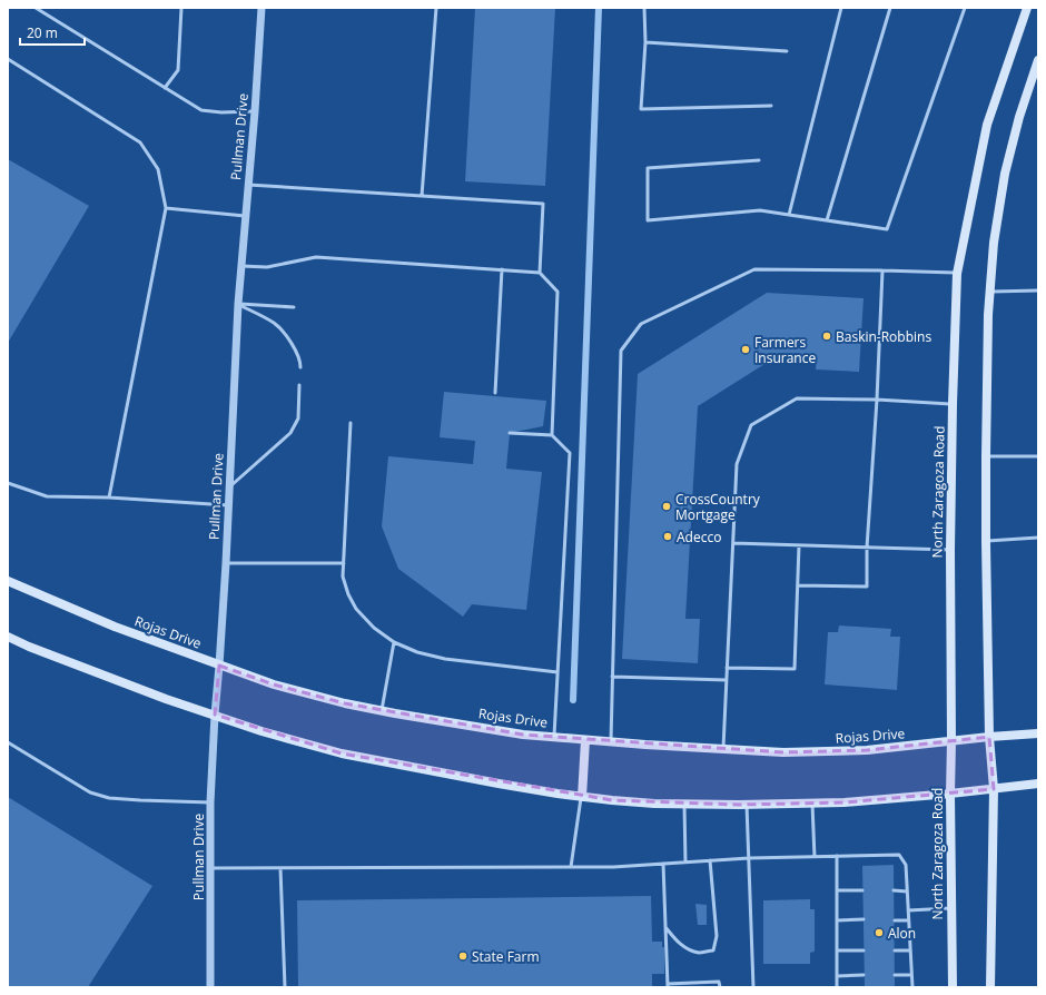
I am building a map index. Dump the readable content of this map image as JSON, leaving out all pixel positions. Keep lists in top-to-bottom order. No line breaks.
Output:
{"streets":{"main road":["North Zaragoza Road","Rojas Drive"],"street":["Pullman Drive"]},"crossings":[["Pullman Drive","Rojas Drive"],["North Zaragoza Road","Rojas Drive"]],"places":["Baskin-Robbins","Farmers Insurance","CrossCountry Mortgage","Adecco","Alon","State Farm"],"scale_bar":"20 m"}
